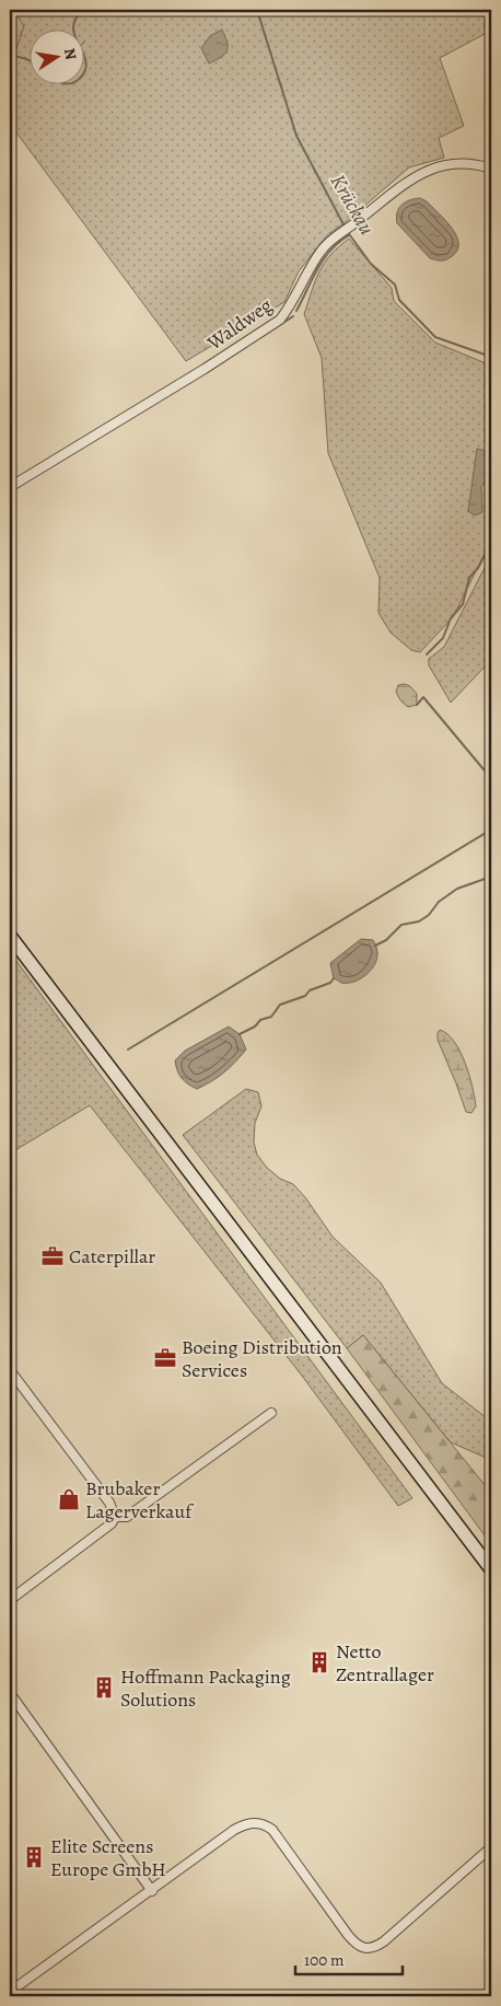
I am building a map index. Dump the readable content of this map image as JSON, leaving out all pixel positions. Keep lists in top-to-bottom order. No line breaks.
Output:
{"streets":{"street":["Waldweg"]},"water":["Krückau"],"places":{"office":["Caterpillar","Boeing Distribution Services"],"shop":["Brubaker Lagerverkauf"],"building":["Netto Zentrallager","Hoffmann Packaging Solutions","Elite Screens Europe GmbH"]},"scale_bar":"100 m","north":"right"}
